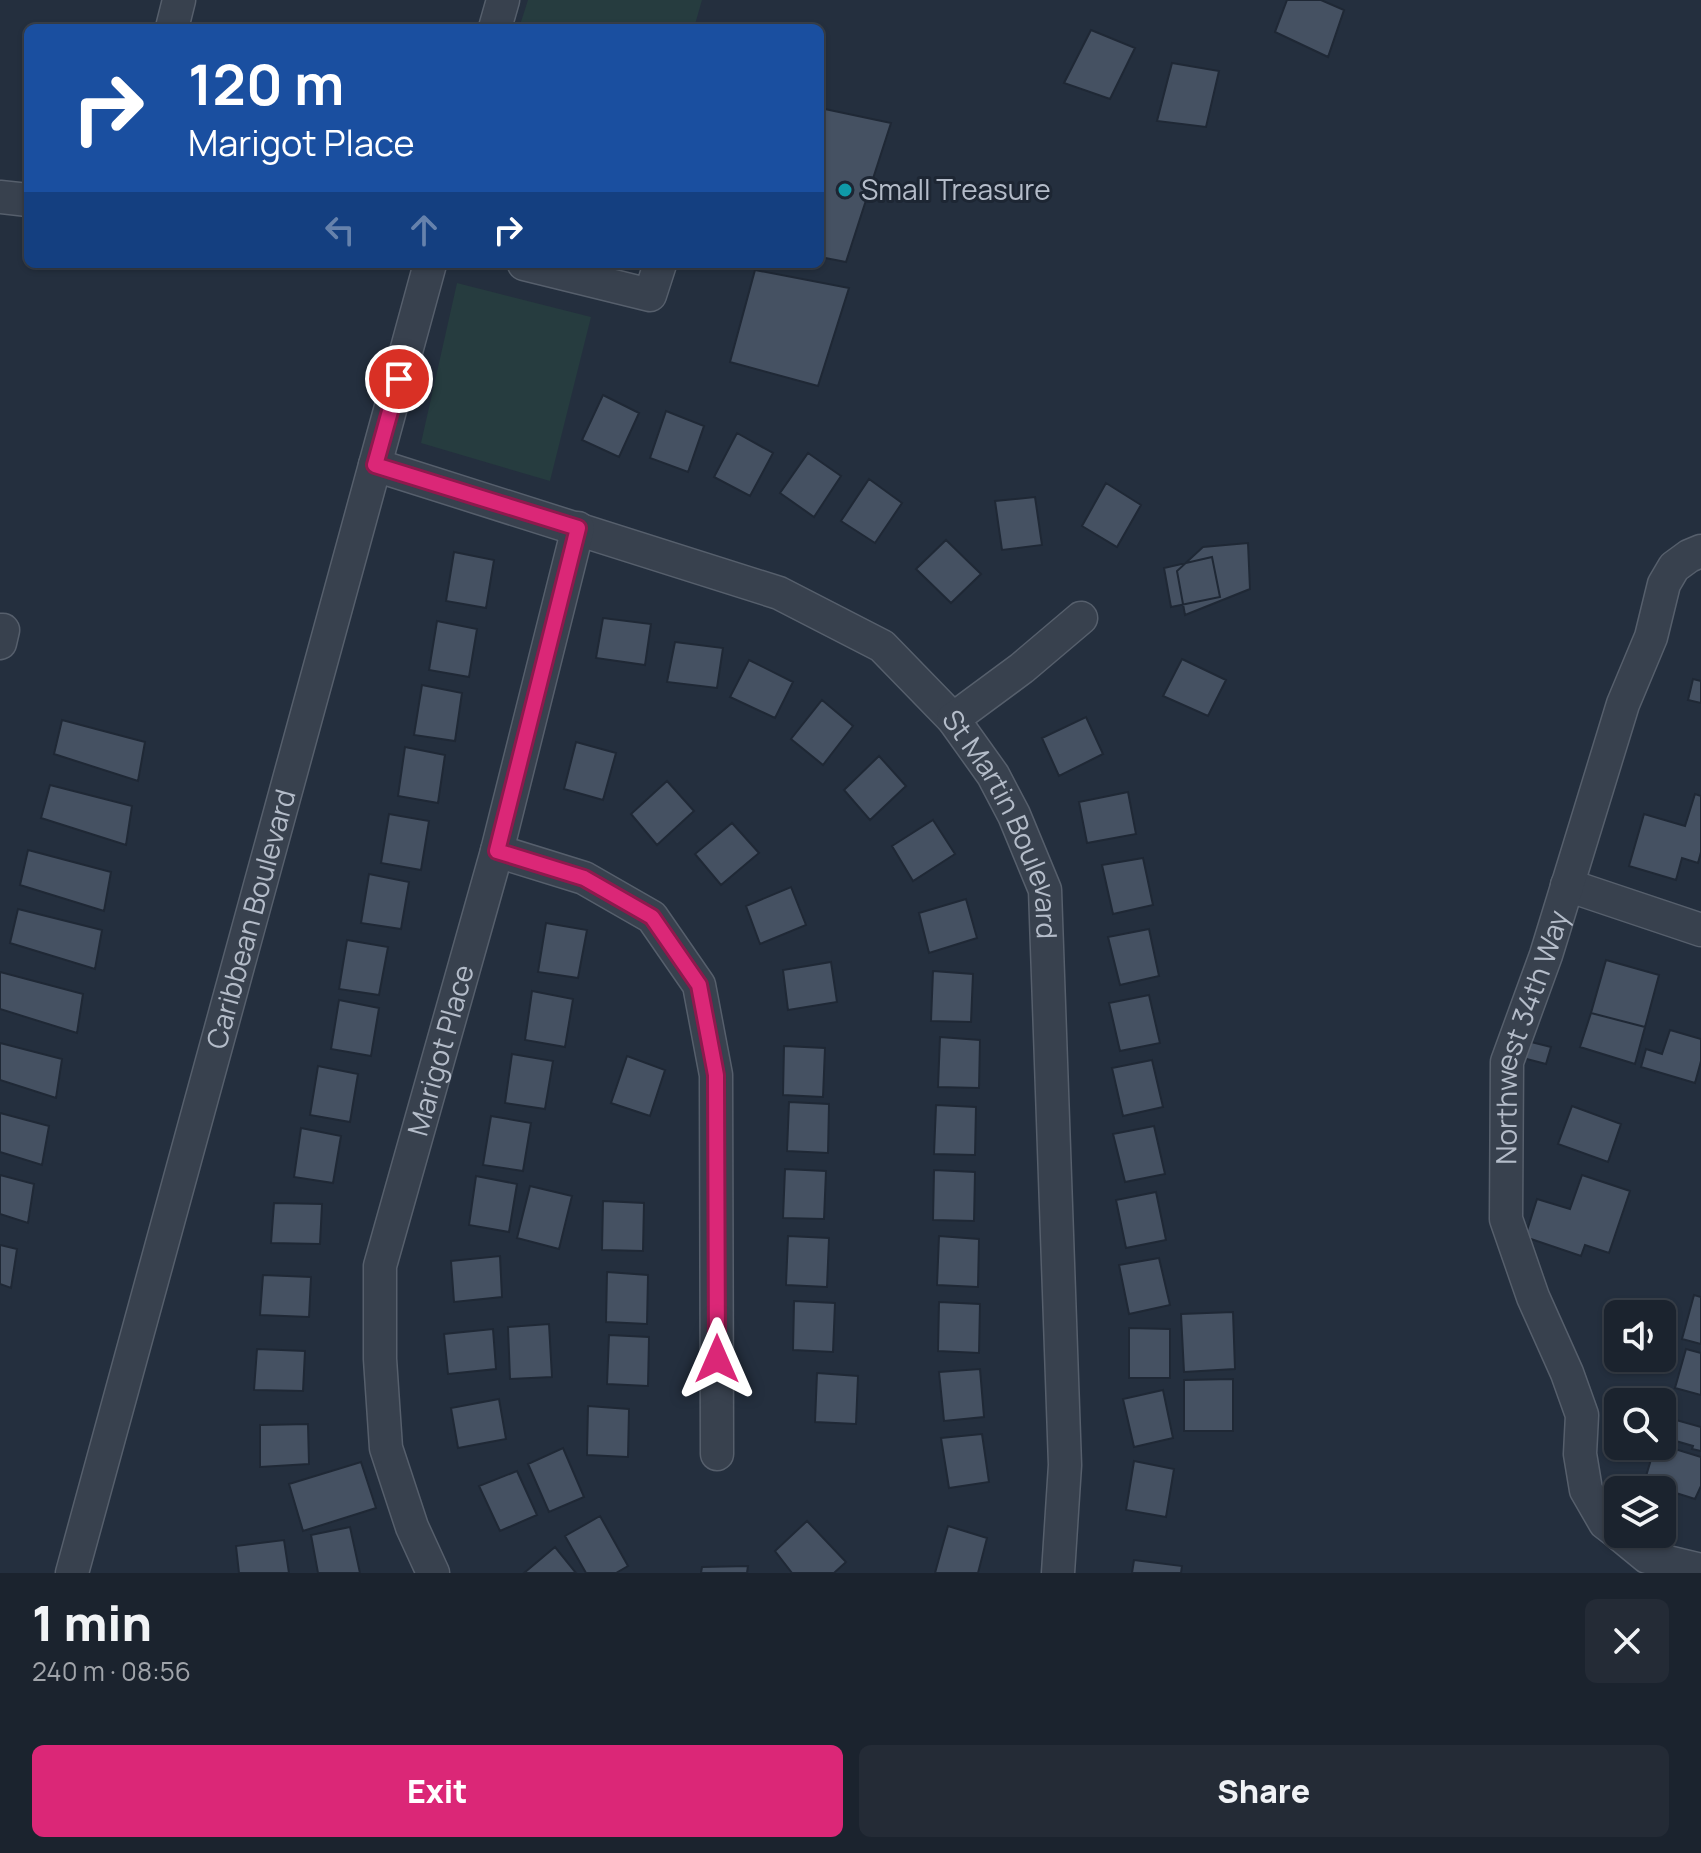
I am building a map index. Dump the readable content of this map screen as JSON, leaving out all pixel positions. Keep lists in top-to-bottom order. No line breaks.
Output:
{"streets":{"street":["St Martin Boulevard","Caribbean Boulevard","Northwest 34th Way","Marigot Place"]},"crossings":[["St Martin Boulevard","Caribbean Boulevard"],["St Martin Boulevard","Marigot Place"]],"places":["Small Treasure"],"page":{"turn":["120 m","Marigot Place"],"heading":["1 min","240 m · 08:56"],"buttons":["Exit","Share"]}}
